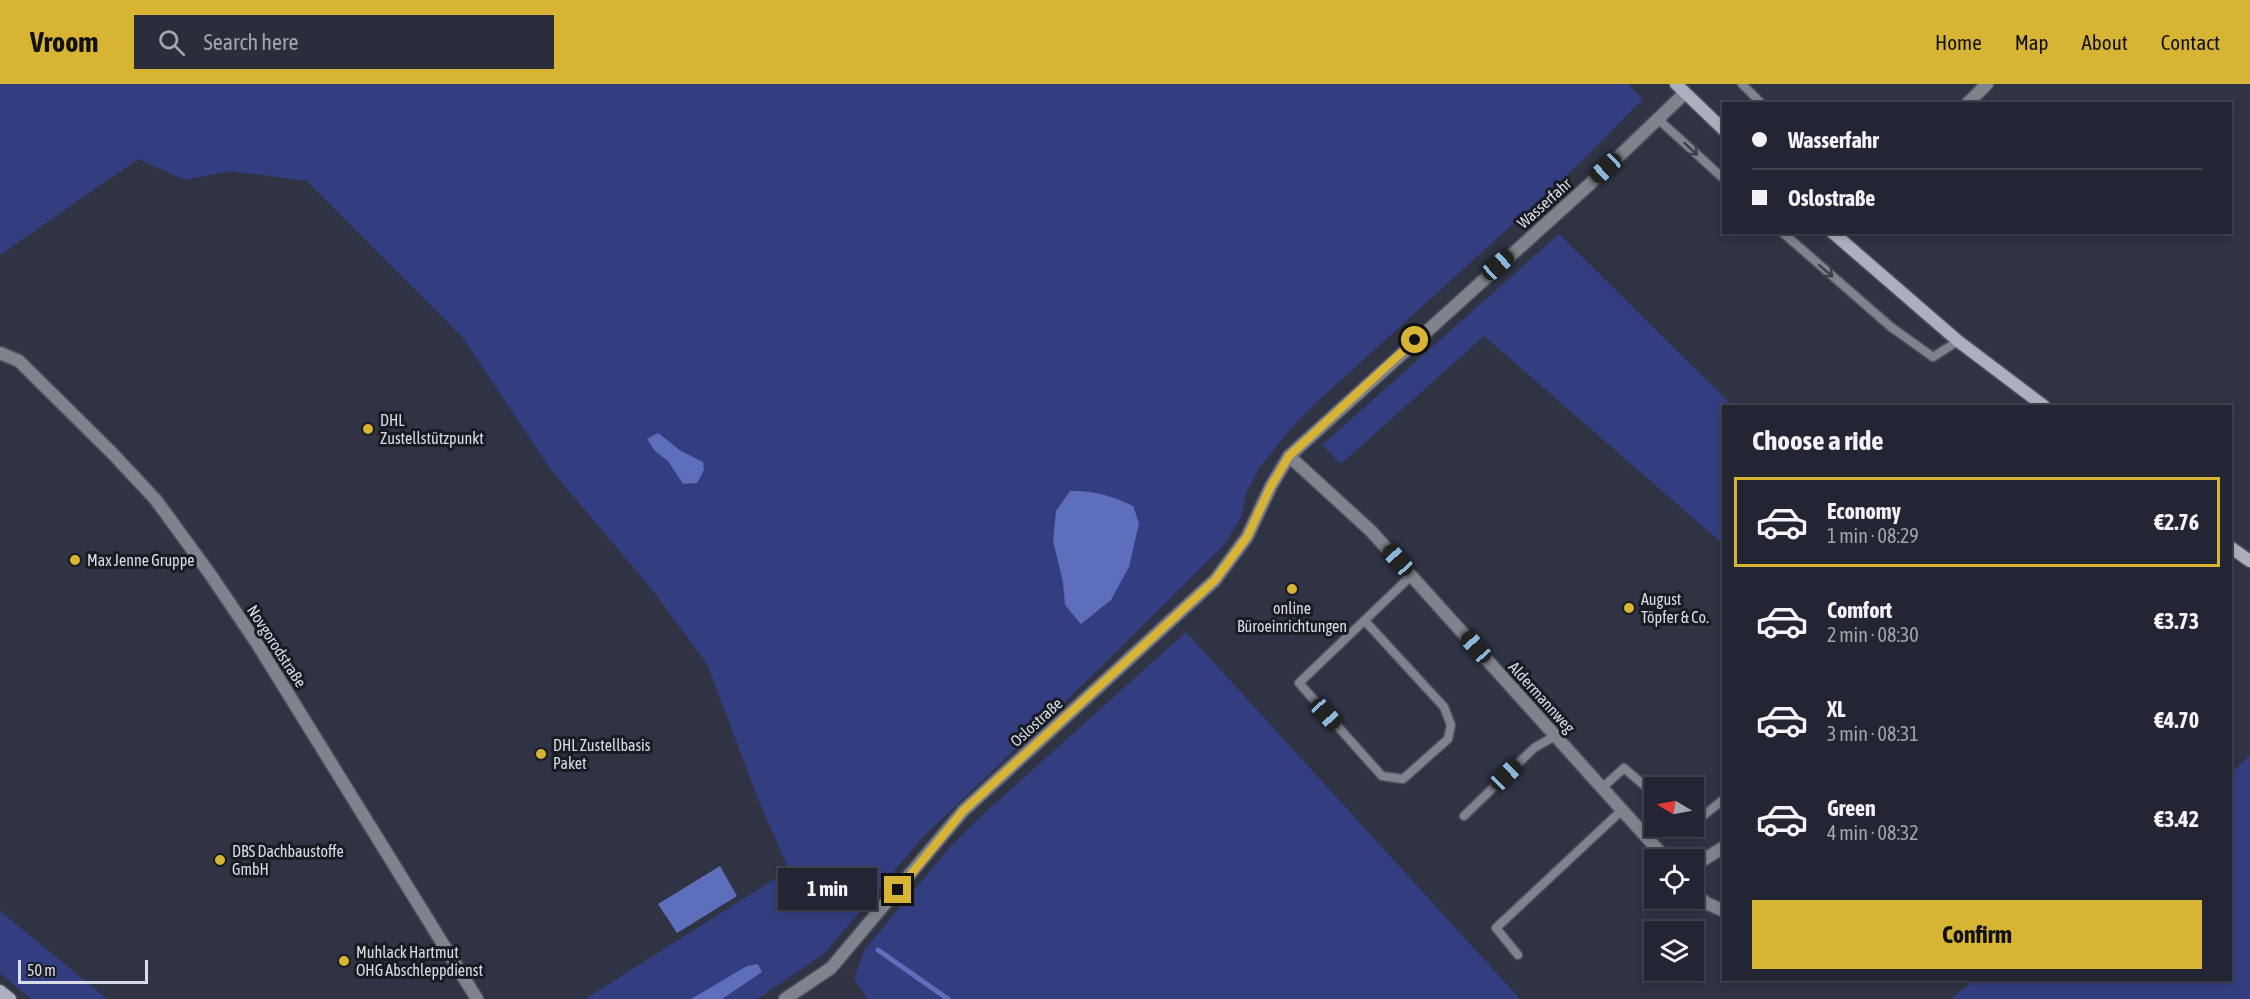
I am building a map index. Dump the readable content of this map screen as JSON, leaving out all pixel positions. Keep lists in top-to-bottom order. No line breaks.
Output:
{"streets":{"street":["Wasserfahr","Novgorodstraße","Aldermannweg","Oslostraße"]},"crossings":[["Wasserfahr","Aldermannweg"],["Wasserfahr","Oslostraße"],["Aldermannweg","Oslostraße"]],"places":["DHL Zustellstützpunkt","Max Jenne Gruppe","online Büroeinrichtungen","August Töpfer & Co.","DHL Zustellbasis Paket","DBS Dachbaustoffe GmbH","Muhlack Hartmut OHG Abschleppdienst"],"scale_bar":"50 m","north":"left","page":{"header":"Vroom","search":"Search here","nav":["Home","Map","About","Contact"],"banner":["Wasserfahr","Oslostraße"],"heading":"Choose a ride","list":[{"name":"Economy","note":"1 min · 08:29","value":"€2.76"},{"name":"Comfort","note":"2 min · 08:30","value":"€3.73"},{"name":"XL","note":"3 min · 08:31","value":"€4.70"},{"name":"Green","note":"4 min · 08:32","value":"€3.42"}],"bubble":"1 min","buttons":"Confirm","scale":"50 m"}}
